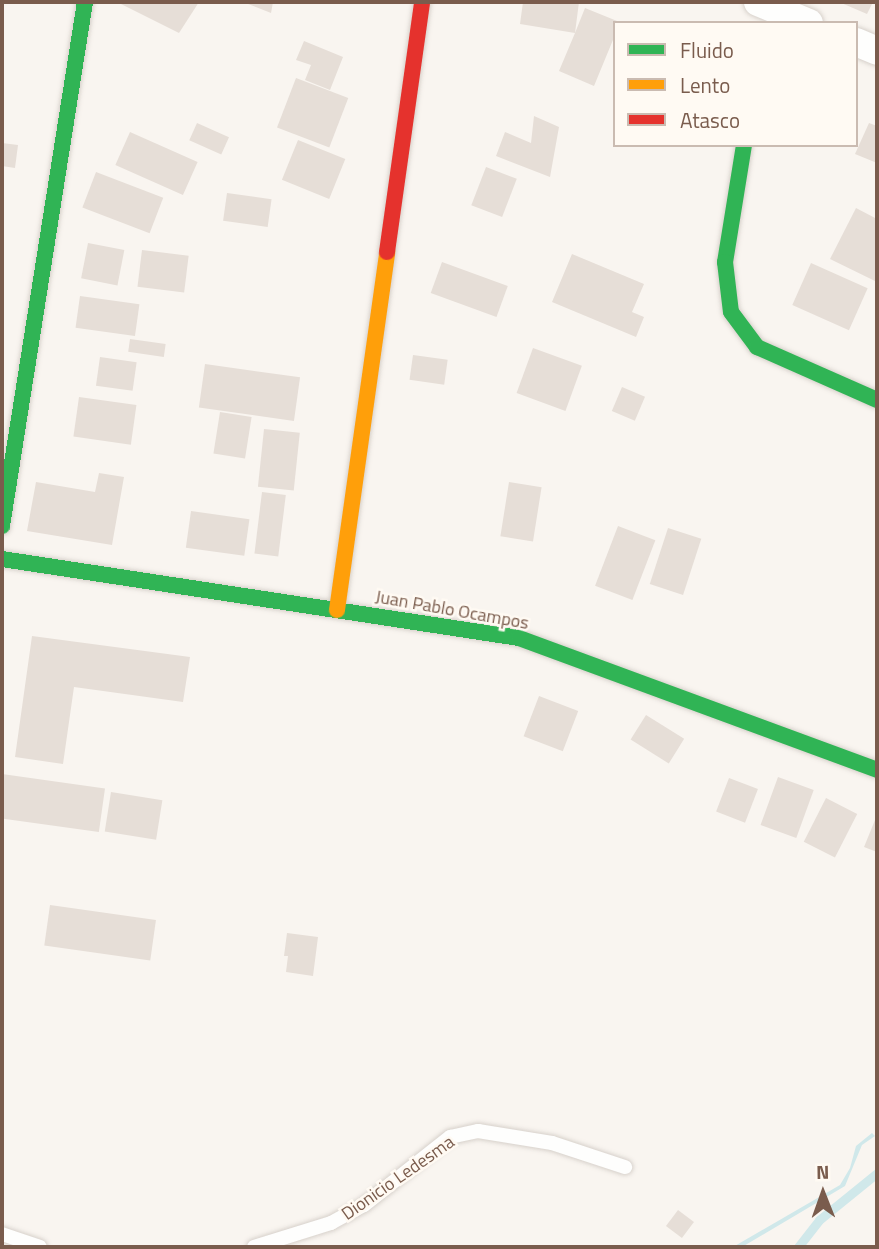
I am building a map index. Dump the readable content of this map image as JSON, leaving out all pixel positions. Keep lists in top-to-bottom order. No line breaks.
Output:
{"streets":{"street":["Juan Pablo Ocampos"],"lane":["Dionicio Ledesma"]},"legend":["Fluido","Lento","Atasco"],"north":"top"}
